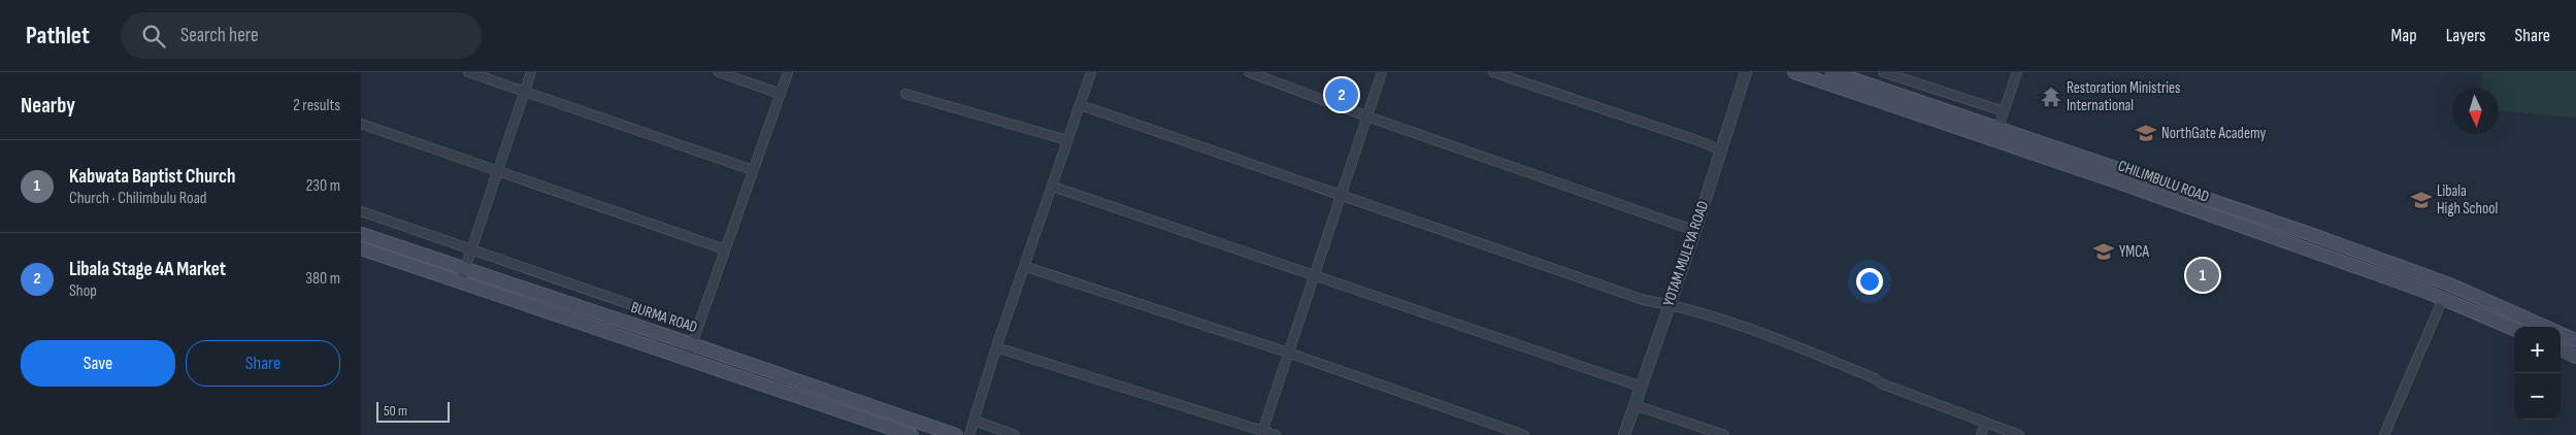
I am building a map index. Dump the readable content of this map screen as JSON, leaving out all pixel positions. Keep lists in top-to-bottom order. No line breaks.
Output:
{"streets":{"main road":["CHILIMBULU ROAD","BURMA ROAD"],"street":["YOTAM MULEYA ROAD"]},"places":{"temple":["Restoration Ministries International"],"school or university":["NorthGate Academy","Libala High School","YMCA"]},"scale_bar":"50 m","north":"bottom","page":{"header":"Pathlet","search":"Search here","nav":["Map","Layers","Share"],"heading":["Nearby","2 results"],"pins":["2","1"],"list":[{"mark":"1","name":"Kabwata Baptist Church","note":"Church · Chilimbulu Road","value":"230 m"},{"mark":"2","name":"Libala Stage 4A Market","note":"Shop","value":"380 m"}],"buttons":["Save","Share"],"map_buttons":["+","−"],"scale":"50 m"}}
